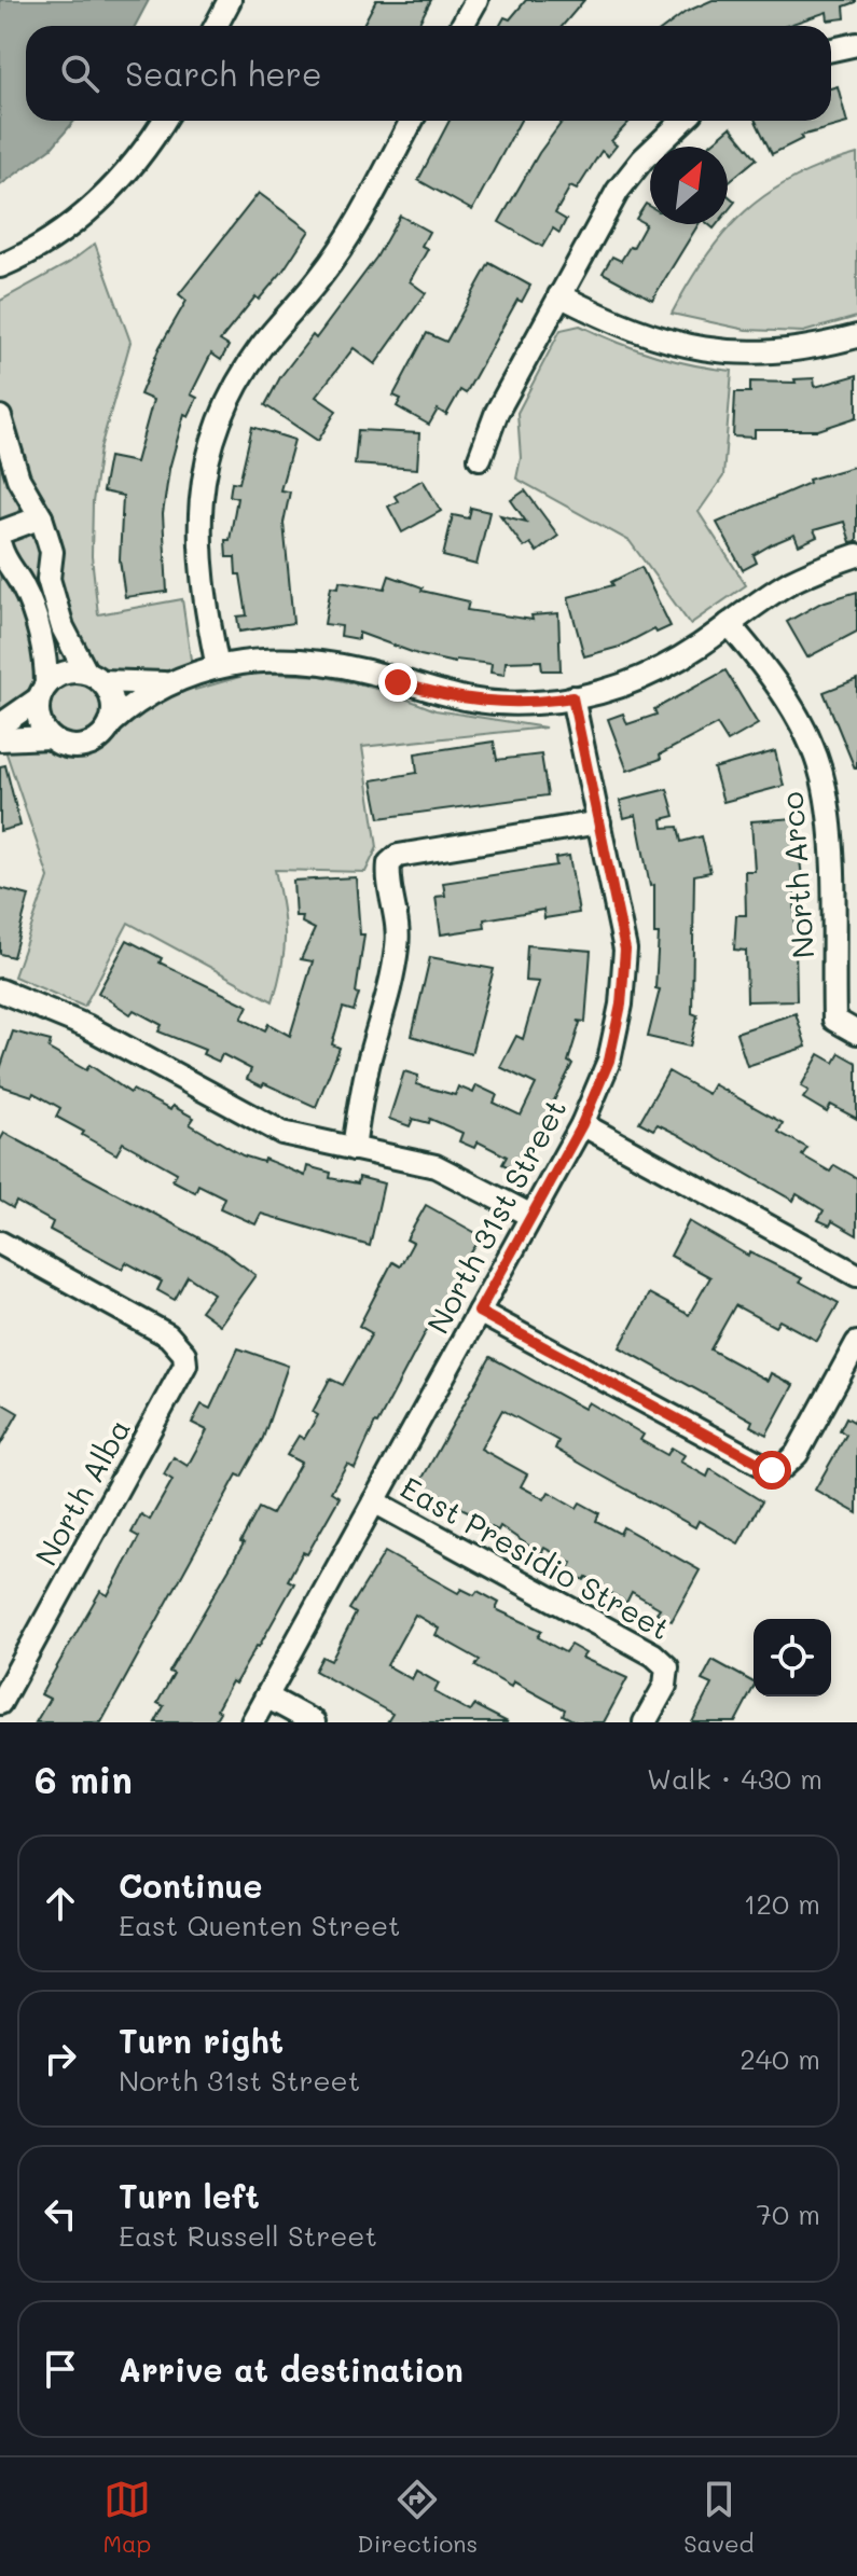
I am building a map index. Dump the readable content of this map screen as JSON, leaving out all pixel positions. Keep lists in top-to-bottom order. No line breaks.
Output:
{"streets":{"street":["North Arco","North 31st Street","North Alba","East Presidio Street"]},"crossings":[["North 31st Street","East Presidio Street"]],"north":"top right","page":{"search":"Search here","heading":["6 min","Walk · 430 m"],"list":[["Continue","East Quenten Street","120 m"],["Turn right","North 31st Street","240 m"],["Turn left","East Russell Street","70 m"],"Arrive at destination"],"nav":["Map","Directions","Saved"]}}
